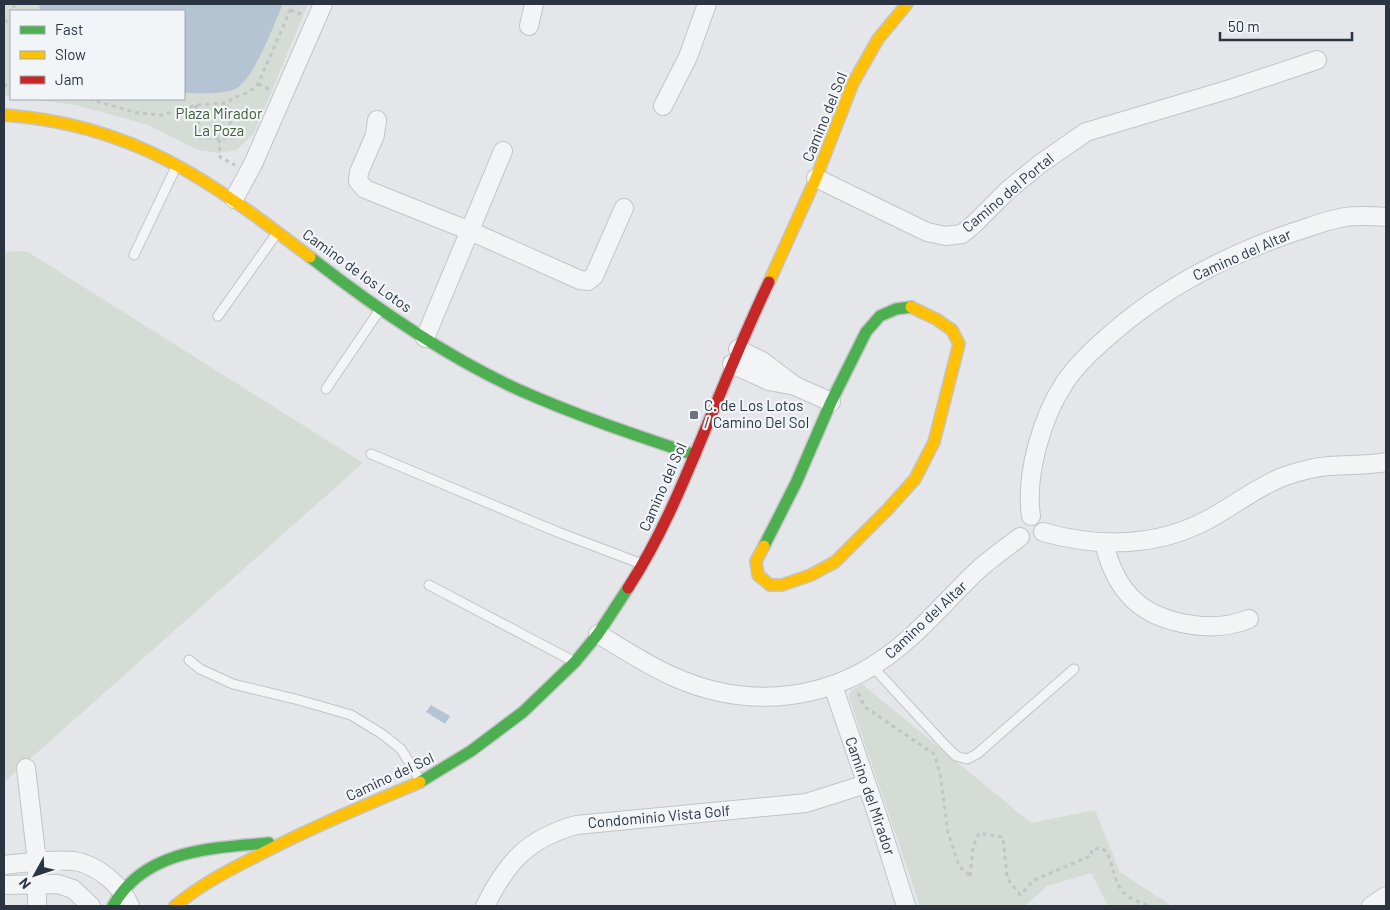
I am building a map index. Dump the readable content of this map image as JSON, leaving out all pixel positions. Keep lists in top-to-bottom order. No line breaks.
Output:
{"streets":{"street":["Camino del Sol","Camino del Portal","Camino del Altar","Camino de los Lotos","Camino del Mirador","Condominio Vista Golf"]},"crossings":[["Camino del Sol","Camino del Portal"],["Camino del Sol","Camino del Altar"],["Camino del Sol","Camino de los Lotos"],["Camino del Altar","Camino del Mirador"],["Camino del Mirador","Condominio Vista Golf"]],"parks":["Plaza Mirador La Poza"],"places":{"transit":["C. de Los Lotos / Camino Del Sol"]},"legend":["Fast","Slow","Jam"],"scale_bar":"50 m","north":"bottom left"}
